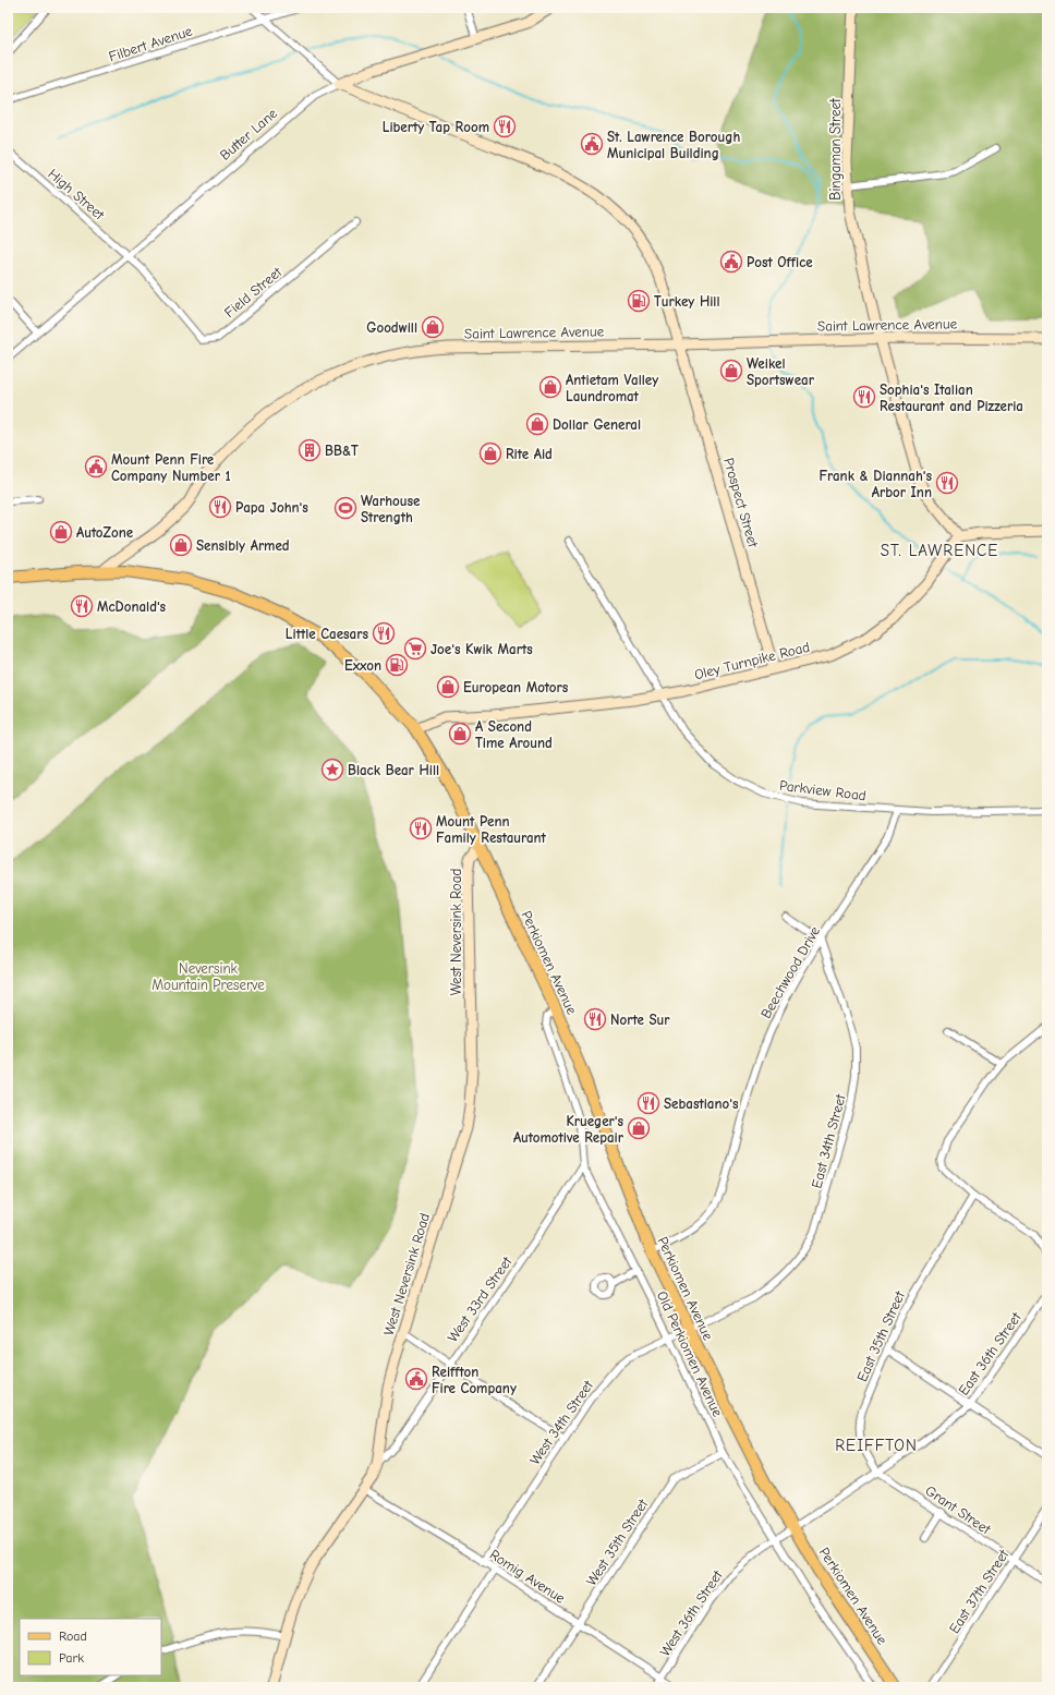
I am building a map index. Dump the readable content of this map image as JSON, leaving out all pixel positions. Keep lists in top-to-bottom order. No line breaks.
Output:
{"streets":{"main road":["Perkiomen Avenue"],"street":["Filbert Avenue","Butter Lane","Bingaman Street","High Street","Field Street","Saint Lawrence Avenue","Prospect Street","Oley Turnpike Road","Parkview Road","West Neversink Road","Beechwood Drive","East 34th Street","West 33rd Street","East 35th Street","Old Perkiomen Avenue","East 36th Street","West 34th Street","Grant Street","West 35th Street","Romig Avenue","East 37th Street","West 36th Street"]},"crossings":[["Butter Lane","High Street"],["Butter Lane","Prospect Street"],["Bingaman Street","Saint Lawrence Avenue"],["Bingaman Street","Oley Turnpike Road"],["High Street","Field Street"],["Saint Lawrence Avenue","Prospect Street"],["Saint Lawrence Avenue","Perkiomen Avenue"],["Prospect Street","Oley Turnpike Road"],["Oley Turnpike Road","Parkview Road"],["Oley Turnpike Road","Perkiomen Avenue"],["Parkview Road","Beechwood Drive"],["West Neversink Road","Perkiomen Avenue"],["West Neversink Road","West 33rd Street"],["West Neversink Road","Romig Avenue"],["Perkiomen Avenue","Beechwood Drive"],["Perkiomen Avenue","East 34th Street"],["Perkiomen Avenue","Old Perkiomen Avenue"],["Perkiomen Avenue","East 36th Street"],["Perkiomen Avenue","West 34th Street"],["Perkiomen Avenue","West 36th Street"],["Beechwood Drive","East 34th Street"],["East 34th Street","West 34th Street"],["West 33rd Street","Old Perkiomen Avenue"],["East 35th Street","East 36th Street"],["East 35th Street","Grant Street"],["Old Perkiomen Avenue","West 34th Street"],["Old Perkiomen Avenue","West 35th Street"],["Old Perkiomen Avenue","West 36th Street"],["East 36th Street","Grant Street"],["East 36th Street","West 36th Street"],["West 34th Street","Romig Avenue"],["Grant Street","East 37th Street"],["West 35th Street","Romig Avenue"],["Romig Avenue","West 36th Street"]],"districts":["ST. LAWRENCE","REIFFTON"],"parks":["Neversink Mountain Preserve"],"places":{"restaurant":["Liberty Tap Room","Sophia's Italian Restaurant and Pizzeria","Frank & Diannah's Arbor Inn","Papa John's","McDonald's","Little Caesars","Mount Penn Family Restaurant","Norte Sur","Sebastiano's"],"public building":["St. Lawrence Borough Municipal Building","Post Office","Mount Penn Fire Company Number 1","Reiffton Fire Company"],"fuel station":["Turkey Hill","Exxon"],"shop":["Goodwill","Weikel Sportswear","Antietam Valley Laundromat","Dollar General","Rite Aid","AutoZone","Sensibly Armed","European Motors","A Second Time Around","Krueger's Automotive Repair"],"building":["BB&T"],"sports":["Warhouse Strength"],"supermarket":["Joe's Kwik Marts"],"place":["Black Bear Hill"]},"legend":["Road","Park"]}
